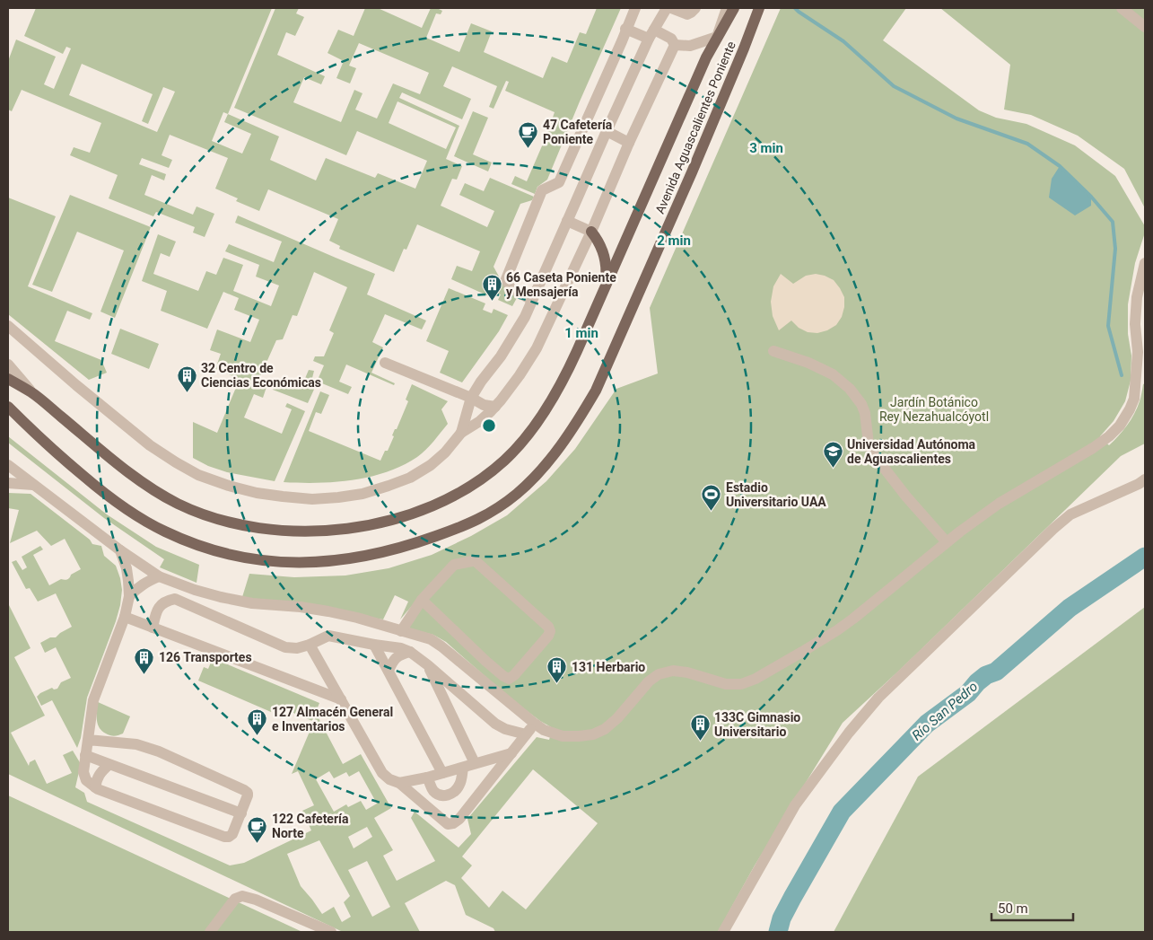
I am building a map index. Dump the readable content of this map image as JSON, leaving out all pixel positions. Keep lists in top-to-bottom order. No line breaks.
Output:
{"streets":{"main road":["Avenida Aguascalientes Poniente"]},"water":["Río San Pedro"],"parks":["Jardín Botánico Rey Nezahualcóyotl"],"places":{"cafe":["47 Cafetería Poniente","122 Cafetería Norte"],"building":["66 Caseta Poniente y Mensajería","32 Centro de Ciencias Económicas","126 Transportes","131 Herbario","127 Almacén General e Inventarios","133C Gimnasio Universitario"],"school or university":["Universidad Autónoma de Aguascalientes"],"sports":["Estadio Universitario UAA"]},"scale_bar":"50 m","rings":["3 min","2 min","1 min"]}
